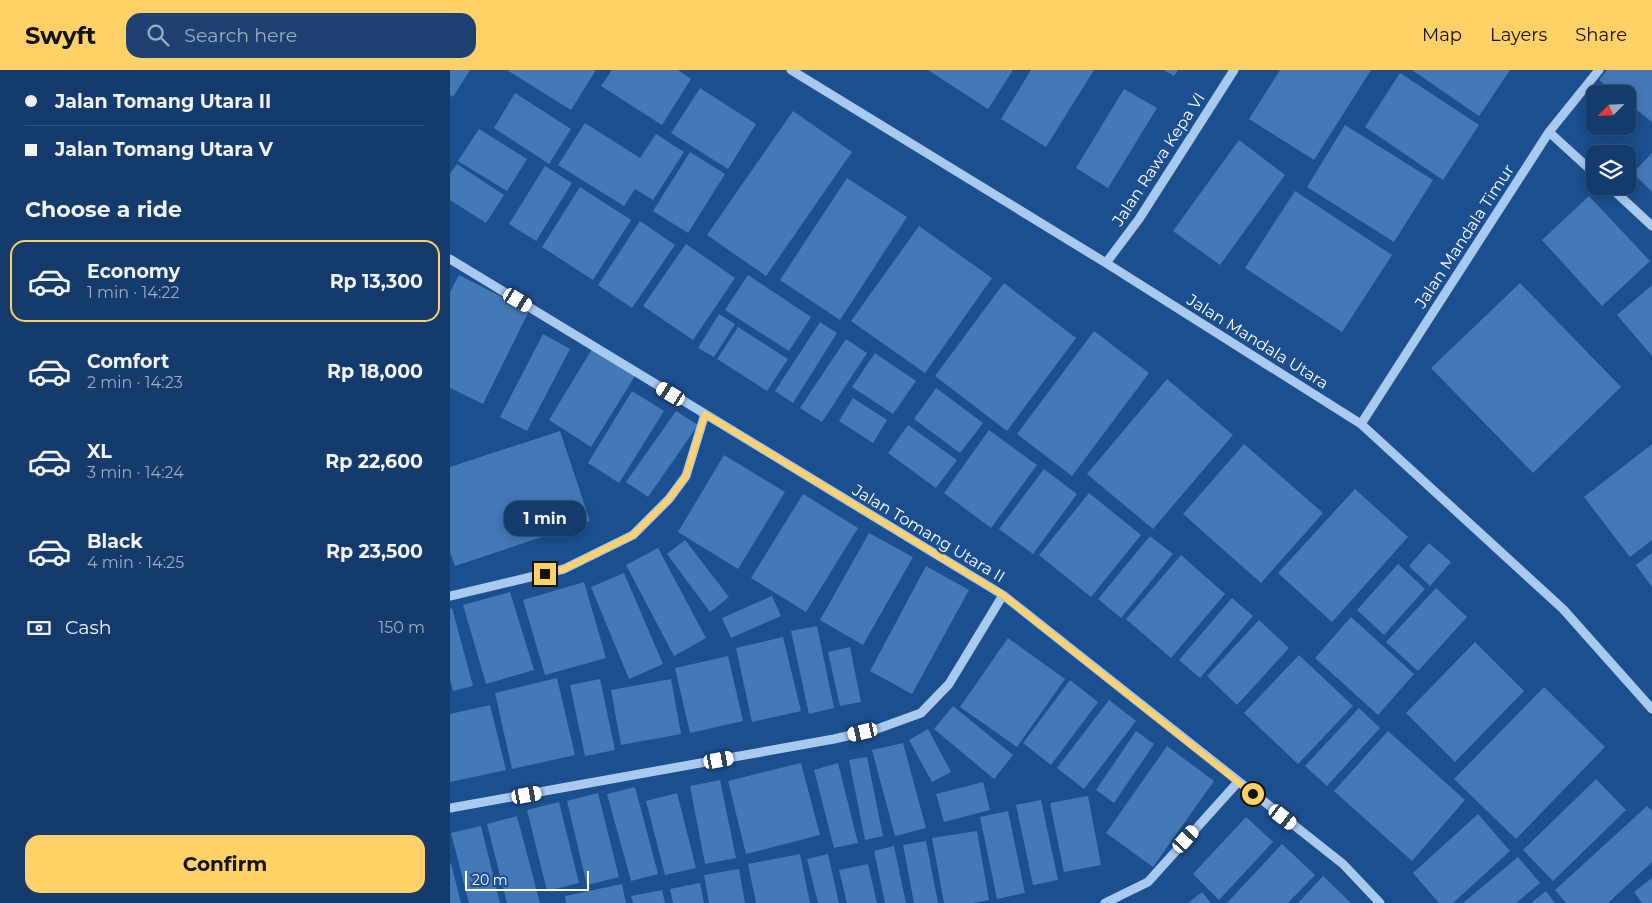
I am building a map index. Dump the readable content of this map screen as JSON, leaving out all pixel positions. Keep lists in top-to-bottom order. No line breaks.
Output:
{"streets":{"street":["Jalan Rawa Kepa VI","Jalan Mandala Timur","Jalan Mandala Utara","Jalan Tomang Utara II"]},"crossings":[["Jalan Rawa Kepa VI","Jalan Mandala Utara"],["Jalan Mandala Timur","Jalan Mandala Utara"]],"scale_bar":"20 m","north":"bottom left","page":{"header":"Swyft","search":"Search here","nav":["Map","Layers","Share"],"banner":["Jalan Tomang Utara II","Jalan Tomang Utara V"],"heading":"Choose a ride","list":[{"name":"Economy","note":"1 min · 14:22","value":"Rp 13,300"},{"name":"Comfort","note":"2 min · 14:23","value":"Rp 18,000"},{"name":"XL","note":"3 min · 14:24","value":"Rp 22,600"},{"name":"Black","note":"4 min · 14:25","value":"Rp 23,500"}],"bubble":"1 min","pay":["Cash","150 m"],"buttons":"Confirm","scale":"20 m"}}
